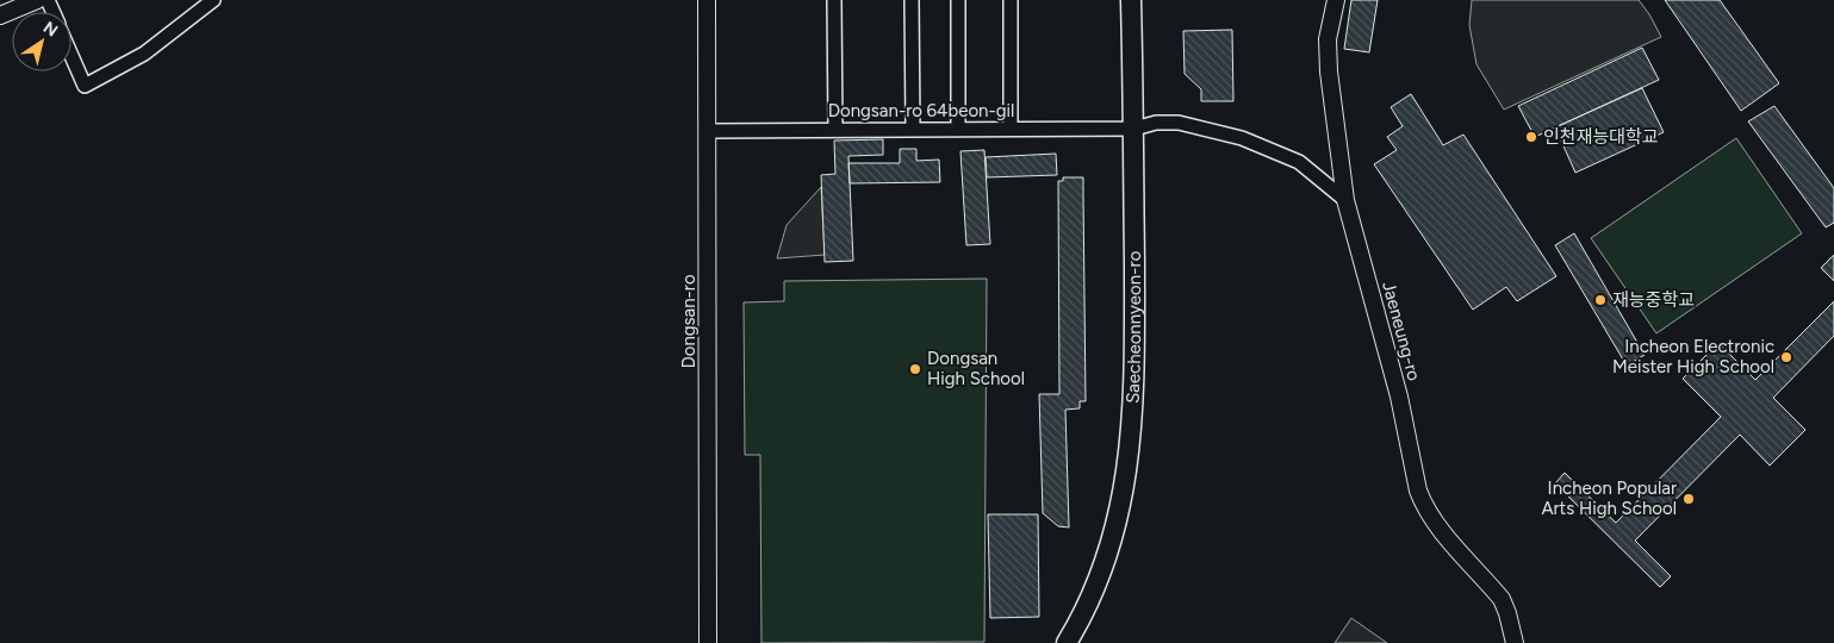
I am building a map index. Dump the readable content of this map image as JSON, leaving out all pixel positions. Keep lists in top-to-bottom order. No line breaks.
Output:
{"streets":{"main road":["Saecheonnyeon-ro"],"street":["Dongsan-ro 64beon-gil","Dongsan-ro","Jaeneung-ro"]},"crossings":[["Dongsan-ro 64beon-gil","Dongsan-ro"],["Dongsan-ro 64beon-gil","Saecheonnyeon-ro"],["Dongsan-ro 64beon-gil","Jaeneung-ro"]],"places":["인천재능대학교","재능중학교","Incheon Electronic Meister High School","Dongsan High School","Incheon Popular Arts High School"],"north":"top right"}
